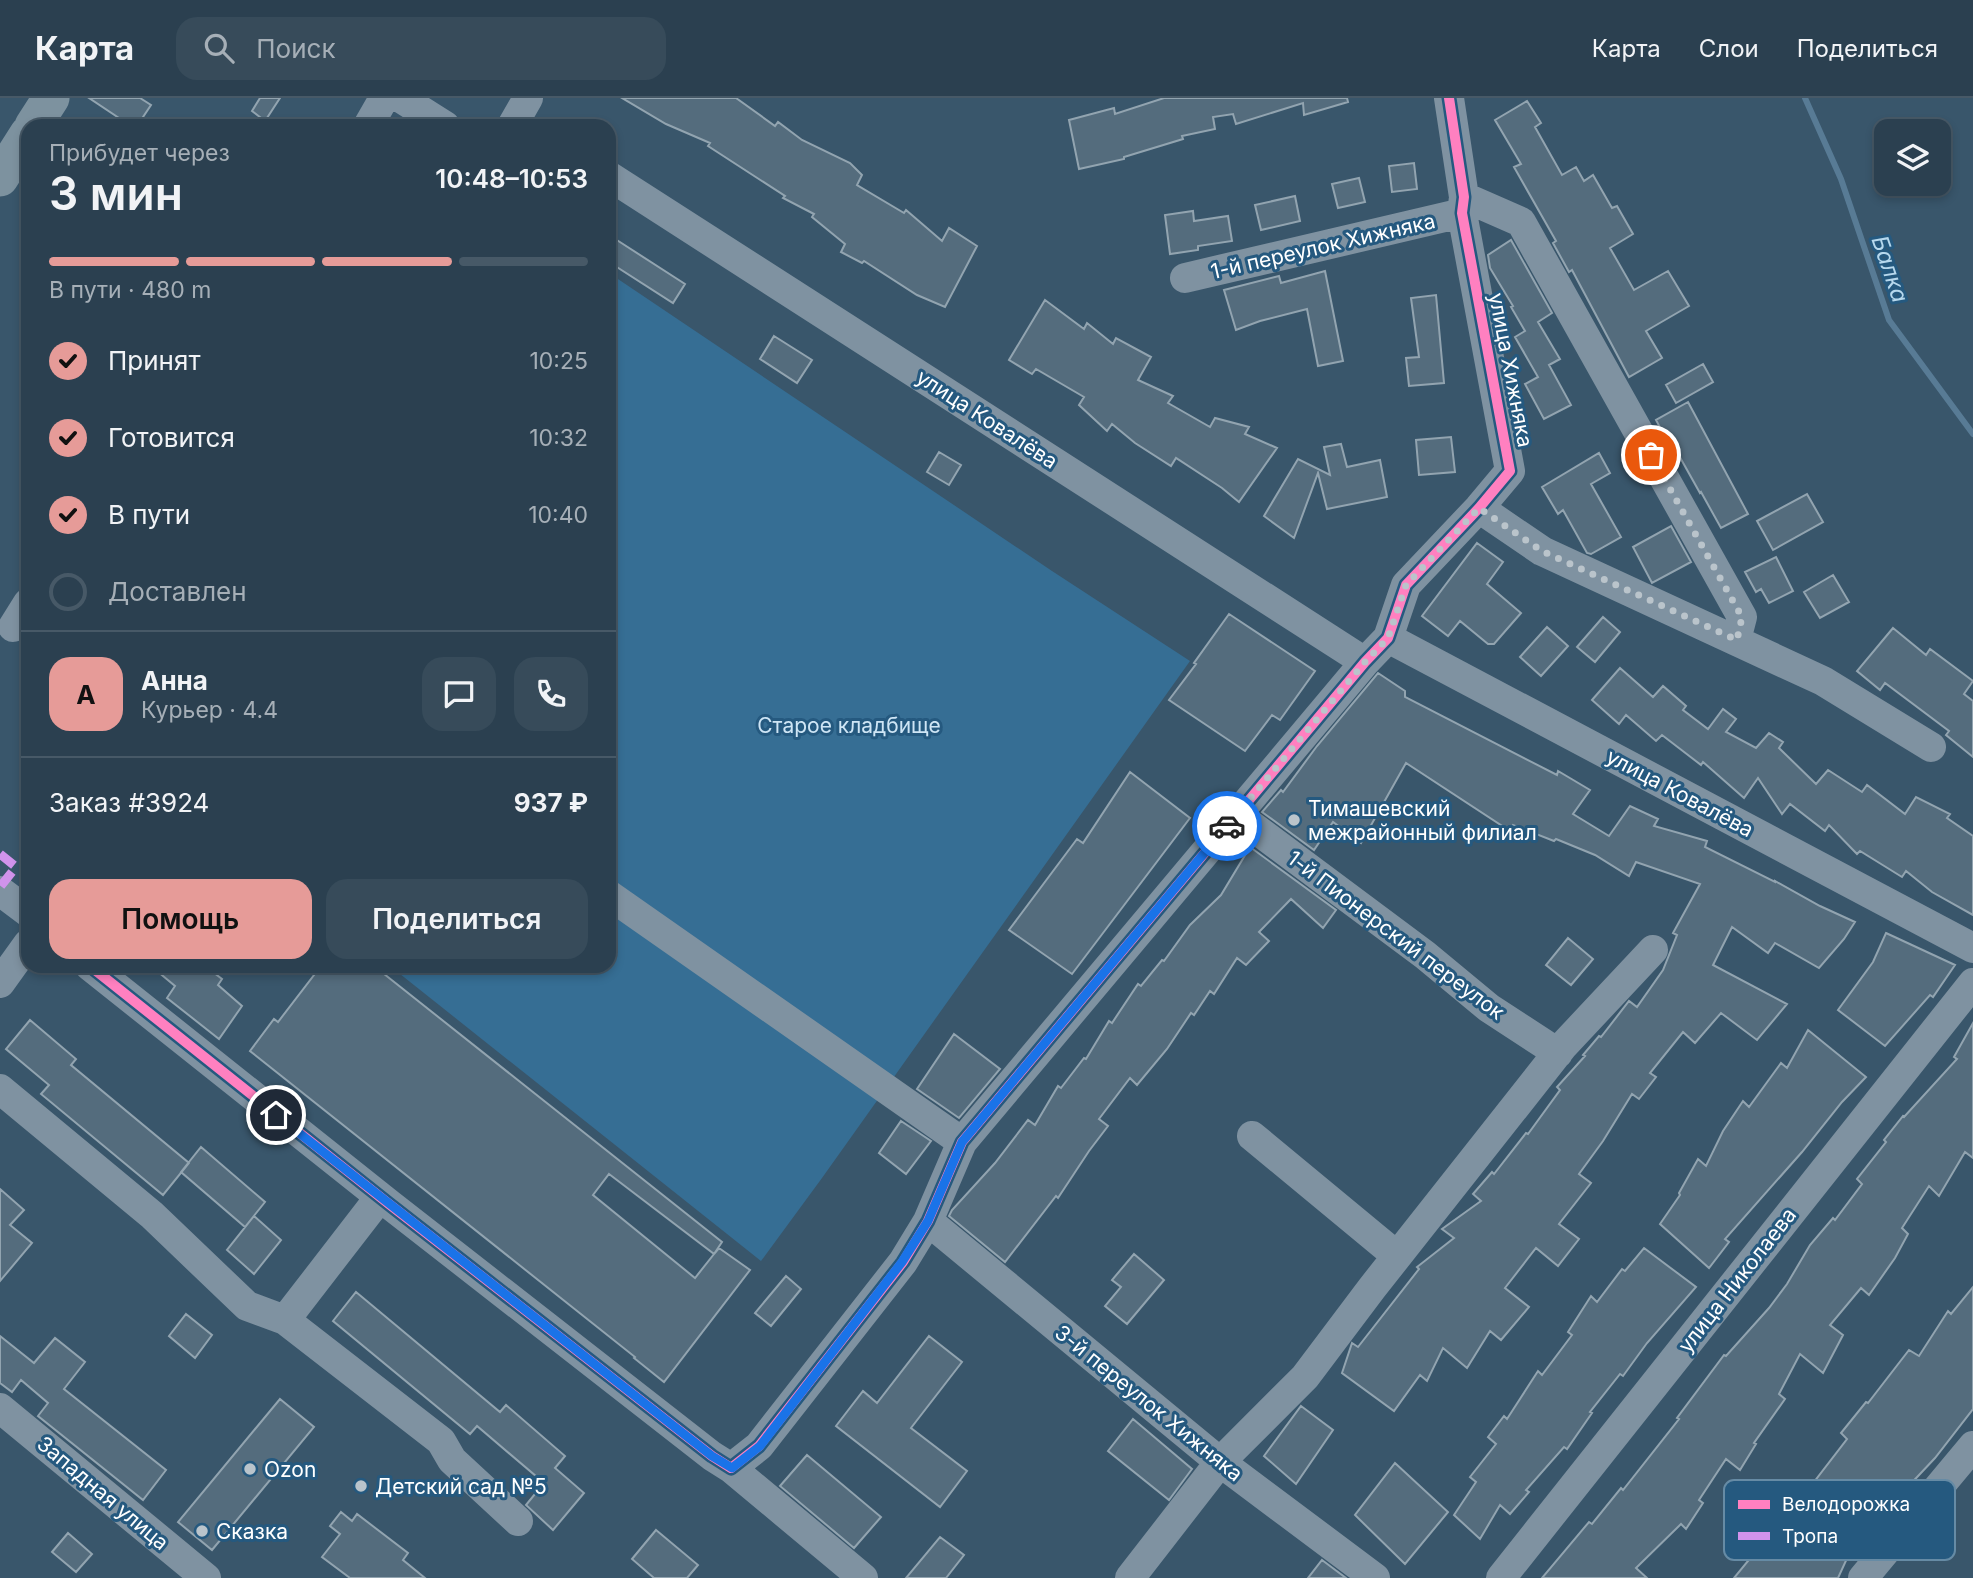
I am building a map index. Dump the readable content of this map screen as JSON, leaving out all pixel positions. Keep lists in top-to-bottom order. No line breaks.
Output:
{"streets":{"street":["1-й переулок Хижняка","улица Хижняка","улица Ковалёва","1-й Пионерский переулок","улица Николаева","3-й переулок Хижняка","Западная улица"]},"crossings":[["1-й переулок Хижняка","улица Хижняка"],["улица Хижняка","улица Ковалёва"],["улица Хижняка","1-й Пионерский переулок"],["улица Хижняка","3-й переулок Хижняка"]],"water":["Балка"],"parks":["Старое кладбище"],"places":["Тимашевский межрайонный филиал","Ozon","Детский сад №5","Сказка"],"legend":["Велодорожка","Тропа"],"page":{"header":"Карта","search":"Поиск","nav":["Карта","Слои","Поделиться"],"heading":["3 мин","Прибудет через","10:48–10:53"],"panel":["Анна","Курьер · 4.4","Заказ #3924","937 ₽"],"bar":"В пути · 480 m","list":[["Принят","10:25"],["Готовится","10:32"],["В пути","10:40"],"Доставлен"],"round":"А","buttons":["Помощь","Поделиться"]}}
